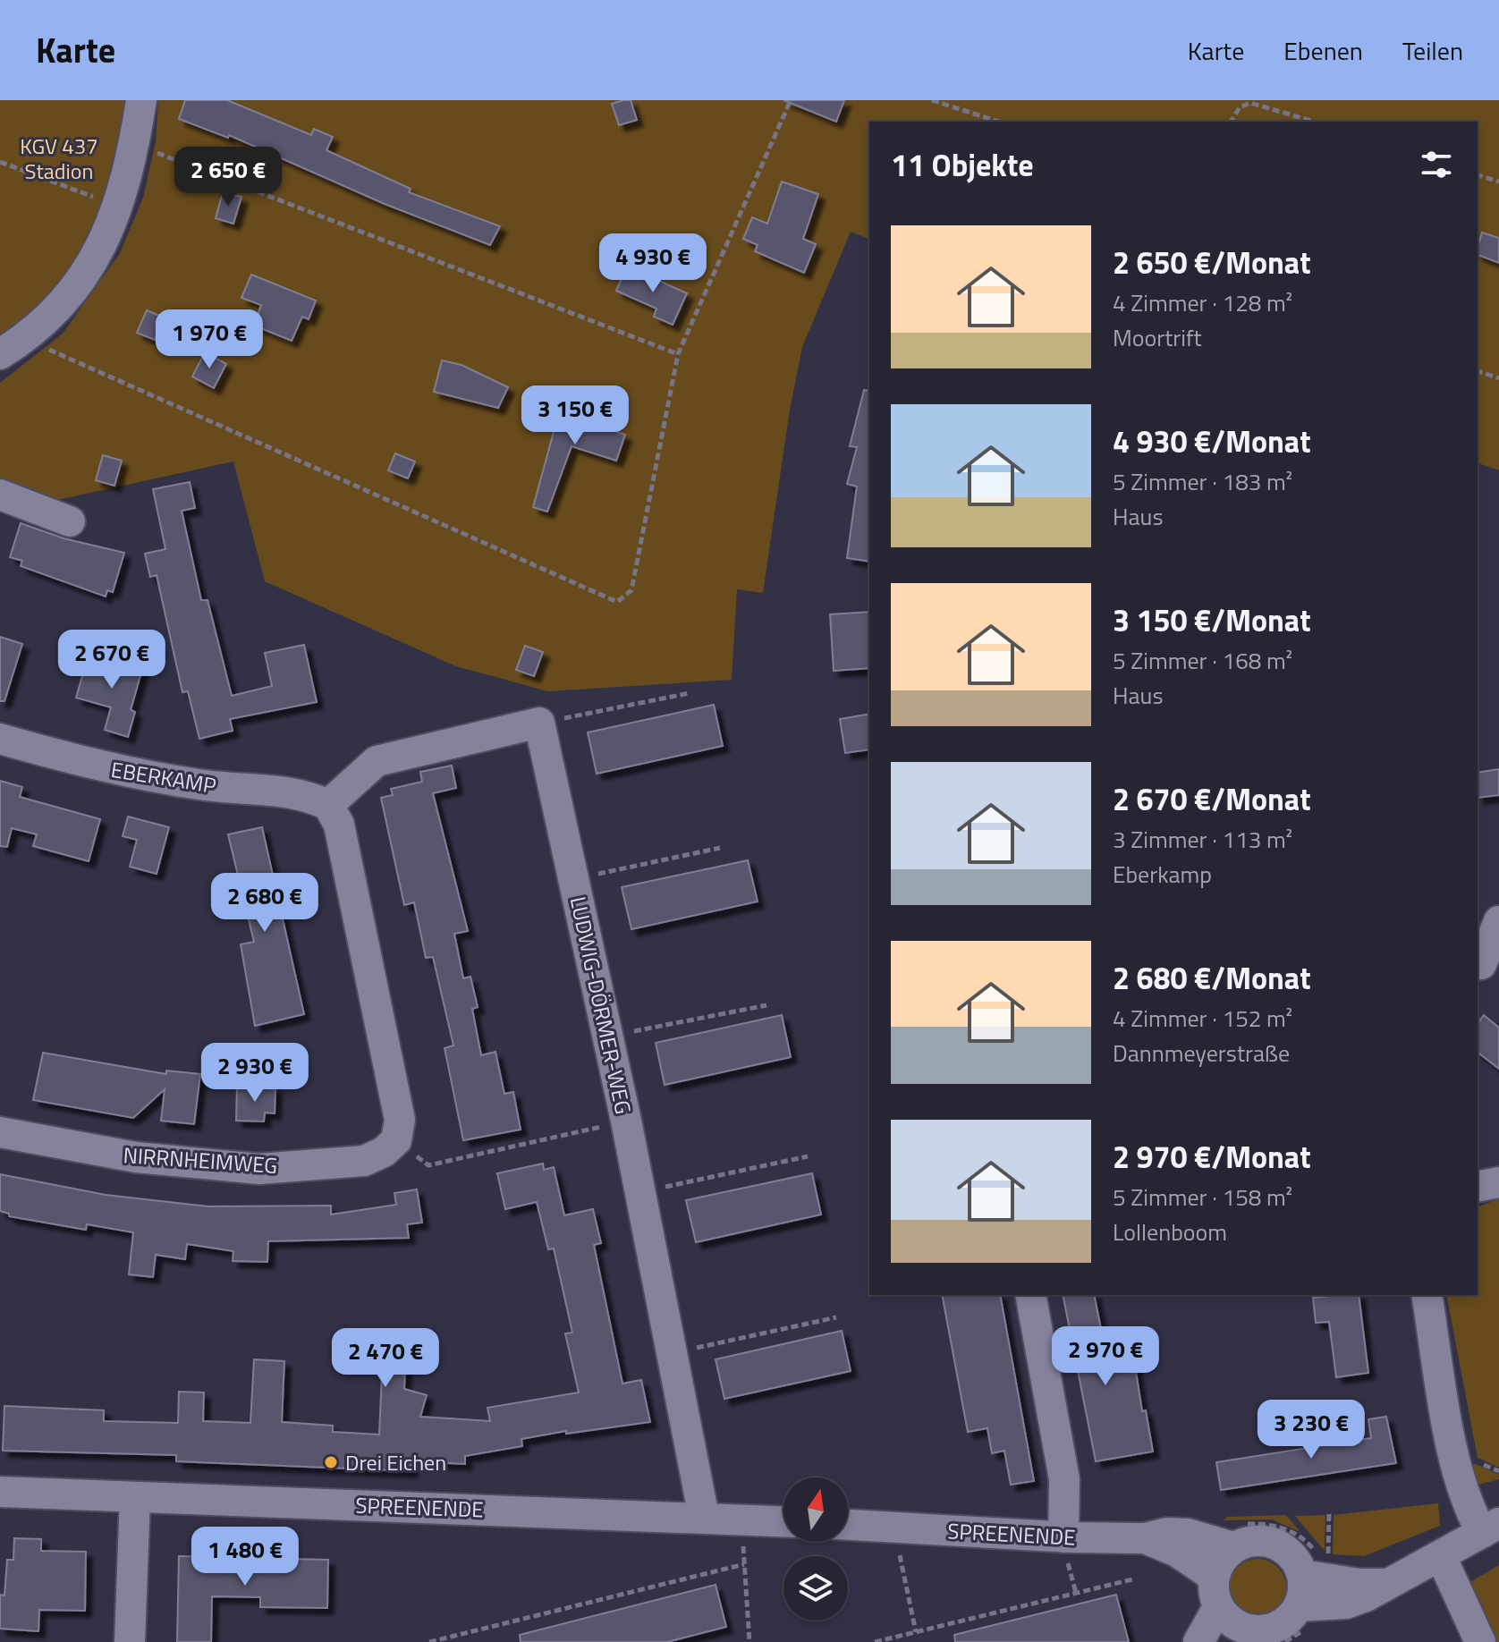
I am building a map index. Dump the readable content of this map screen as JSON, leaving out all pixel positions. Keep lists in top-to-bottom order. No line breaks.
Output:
{"streets":{"street":["EBERKAMP","LUDWIG-DÖRMER-WEG","NIRRNHEIMWEG","SPREENENDE"]},"crossings":[["LUDWIG-DÖRMER-WEG","SPREENENDE"]],"parks":["KGV 437 Stadion"],"places":["Drei Eichen"],"north":"top","page":{"header":"Karte","nav":["Karte","Ebenen","Teilen"],"heading":"11 Objekte","price":["2 650 €","4 930 €","1 970 €","3 150 €","2 670 €","2 680 €","2 930 €","2 970 €","2 470 €","3 230 €","1 480 €"],"list":[{"name":"2 650 €/Monat","note":"4 Zimmer · 128 m² · Moortrift"},{"name":"4 930 €/Monat","note":"5 Zimmer · 183 m² · Haus"},{"name":"3 150 €/Monat","note":"5 Zimmer · 168 m² · Haus"},{"name":"2 670 €/Monat","note":"3 Zimmer · 113 m² · Eberkamp"},{"name":"2 680 €/Monat","note":"4 Zimmer · 152 m² · Dannmeyerstraße"},{"name":"2 970 €/Monat","note":"5 Zimmer · 158 m² · Lollenboom"}]}}
